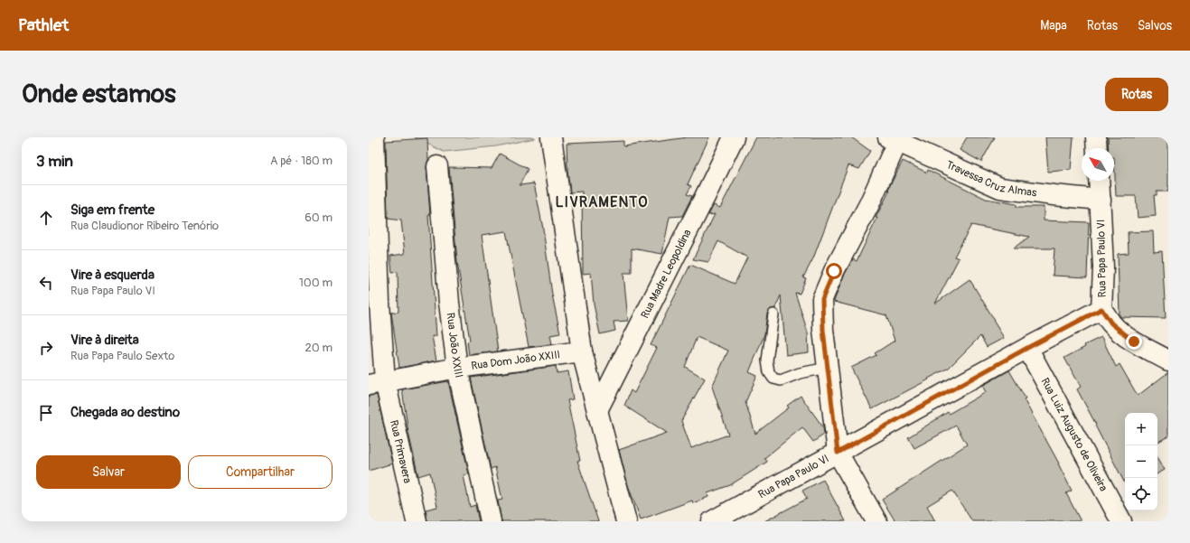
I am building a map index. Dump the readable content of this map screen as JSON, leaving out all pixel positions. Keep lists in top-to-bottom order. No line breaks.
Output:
{"streets":{"street":["Travessa Cruz Almas","Rua Papa Paulo VI","Rua Madre Leopoldina","Rua João XXIII","Rua Dom João XXIII","Rua Luiz Augusto de Oliveira","Rua Primavera"]},"crossings":[["Travessa Cruz Almas","Rua Papa Paulo VI"],["Rua Papa Paulo VI","Rua Luiz Augusto de Oliveira"],["Rua João XXIII","Rua Dom João XXIII"],["Rua Dom João XXIII","Rua Primavera"]],"districts":["LIVRAMENTO"],"north":"top left","page":{"header":"Pathlet","nav":["Mapa","Rotas","Salvos"],"buttons":["Rotas",["Salvar","Compartilhar"]],"title":"Onde estamos","heading":["3 min","A pé · 180 m"],"list":[["Siga em frente","Rua Claudionor Ribeiro Tenório","60 m"],["Vire à esquerda","Rua Papa Paulo VI","100 m"],["Vire à direita","Rua Papa Paulo Sexto","20 m"],"Chegada ao destino"],"map_buttons":["+","−"]}}
